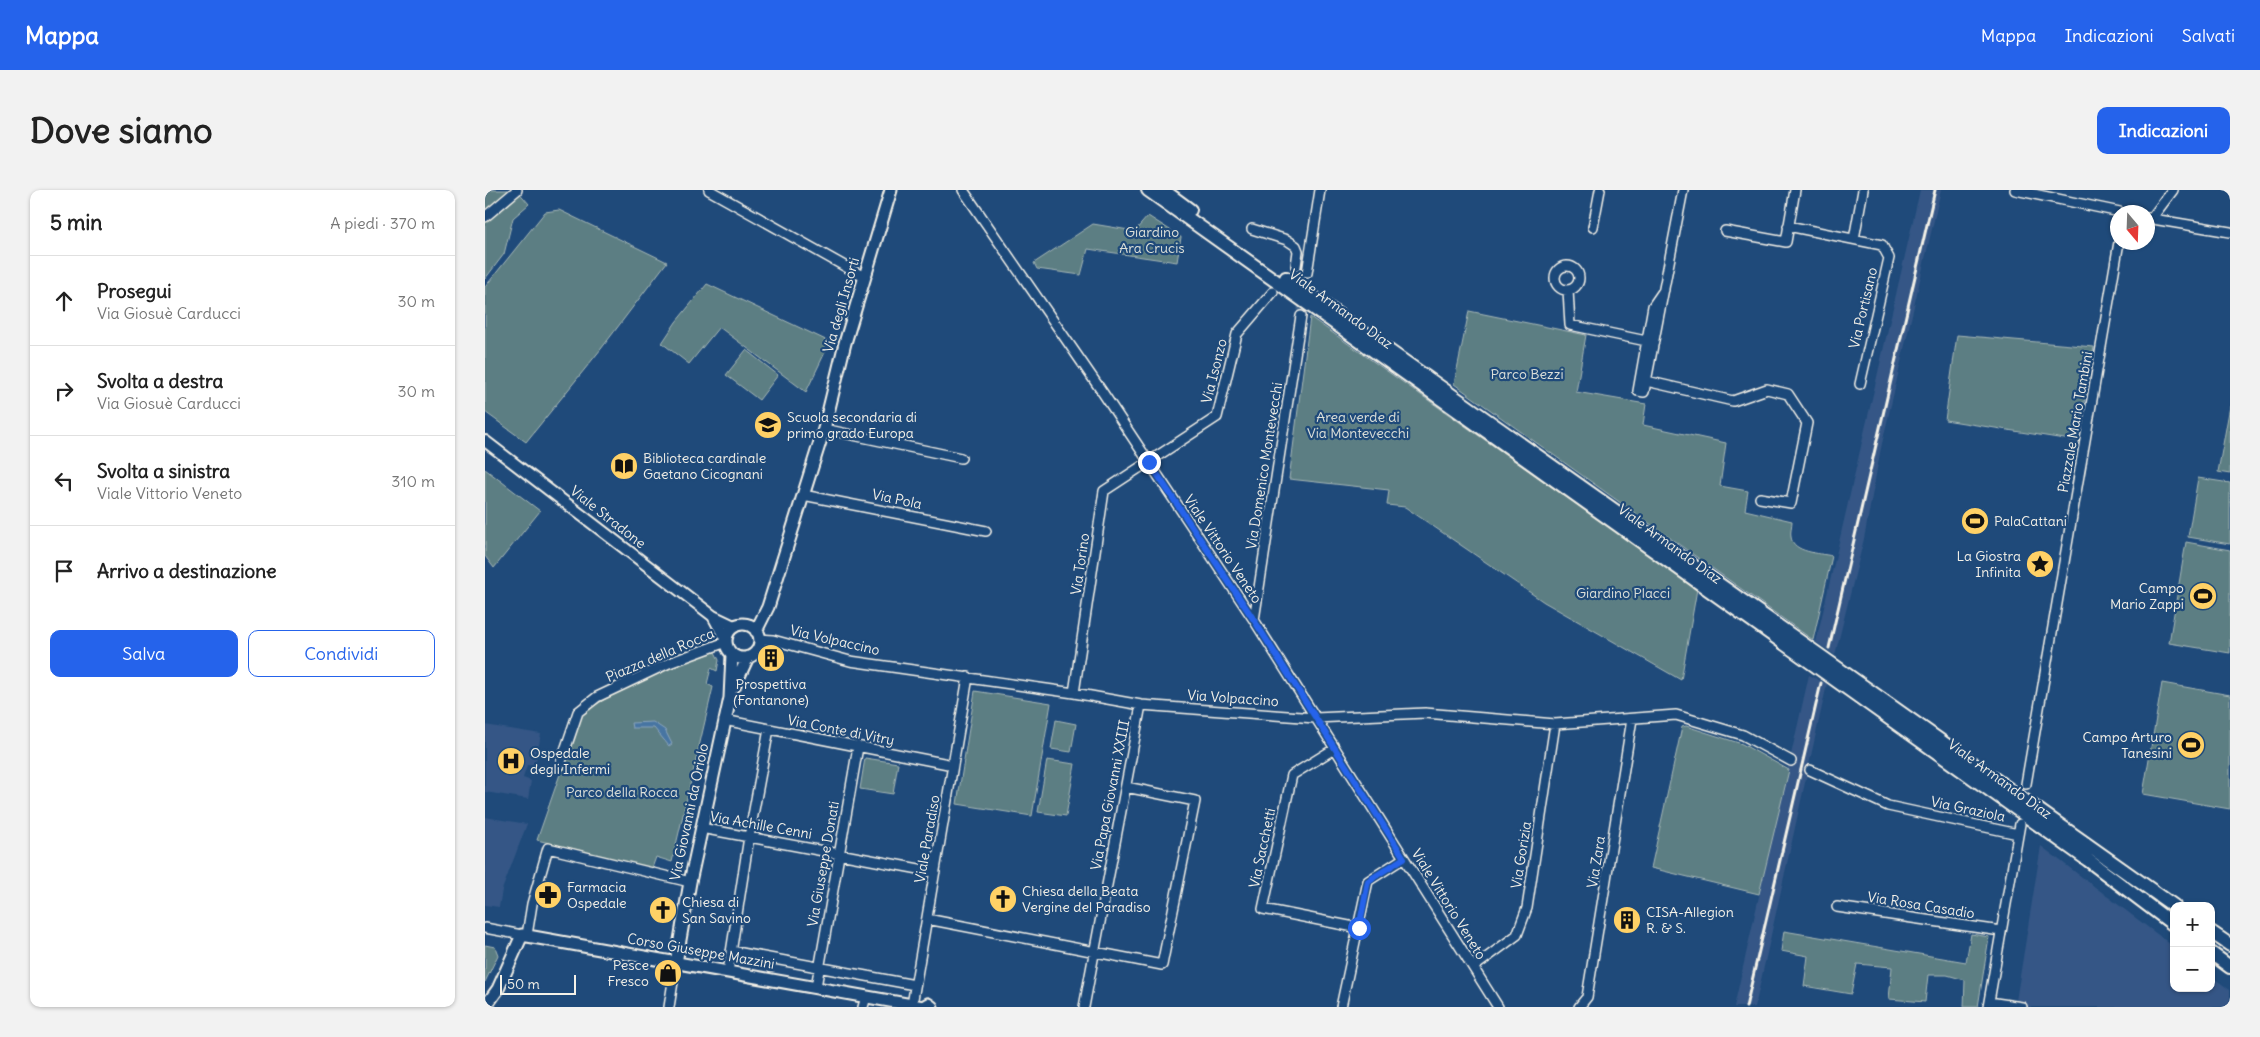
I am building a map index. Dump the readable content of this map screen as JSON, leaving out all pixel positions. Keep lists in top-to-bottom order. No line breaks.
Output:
{"streets":{"main road":["Via degli Insorti","Viale Armando Diaz","Via Giovanni da Oriolo","Corso Giuseppe Mazzini"],"street":["Via Portisano","Via Isonzo","Piazzale Mario Tambini","Via Domenico Montevecchi","Via Pola","Viale Stradone","Viale Vittorio Veneto","Via Torino","Via Volpaccino","Piazza della Rocca","Via Conte di Vitry","Via Papa Giovanni XXIII","Via Graziola","Via Achille Cenni","Viale Paradiso","Via Sacchetti","Via Gorizia","Via Zara","Via Giuseppe Donati","Via Rosa Casadio"]},"crossings":[["Via degli Insorti","Via Pola"],["Via degli Insorti","Viale Stradone"],["Via degli Insorti","Via Volpaccino"],["Via degli Insorti","Piazza della Rocca"],["Via degli Insorti","Via Giovanni da Oriolo"],["Via Isonzo","Viale Vittorio Veneto"],["Via Isonzo","Via Torino"],["Via Domenico Montevecchi","Viale Vittorio Veneto"],["Viale Stradone","Via Volpaccino"],["Viale Stradone","Piazza della Rocca"],["Viale Stradone","Via Giovanni da Oriolo"],["Viale Vittorio Veneto","Via Torino"],["Viale Vittorio Veneto","Via Volpaccino"],["Viale Vittorio Veneto","Via Sacchetti"],["Viale Vittorio Veneto","Via Gorizia"],["Via Torino","Via Volpaccino"],["Via Volpaccino","Piazza della Rocca"],["Via Volpaccino","Via Papa Giovanni XXIII"],["Via Volpaccino","Via Giovanni da Oriolo"],["Via Volpaccino","Viale Paradiso"],["Via Volpaccino","Via Gorizia"],["Via Volpaccino","Via Zara"],["Piazza della Rocca","Via Giovanni da Oriolo"],["Via Conte di Vitry","Via Giovanni da Oriolo"],["Via Conte di Vitry","Viale Paradiso"],["Via Conte di Vitry","Via Giuseppe Donati"],["Via Graziola","Via Rosa Casadio"],["Via Giovanni da Oriolo","Via Achille Cenni"],["Via Giovanni da Oriolo","Corso Giuseppe Mazzini"],["Via Achille Cenni","Viale Paradiso"],["Via Achille Cenni","Via Giuseppe Donati"],["Viale Paradiso","Corso Giuseppe Mazzini"],["Via Giuseppe Donati","Corso Giuseppe Mazzini"]],"parks":["Giardino Ara Crucis","Parco Bezzi","Area verde di Via Montevecchi","Giardino Placci","Parco della Rocca"],"places":{"school or university":["Scuola secondaria di primo grado Europa"],"library":["Biblioteca cardinale Gaetano Cicognani"],"sports":["PalaCattani","Campo Mario Zappi","Campo Arturo Tanesini"],"place":["La Giostra Infinita"],"building":["Prospettiva (Fontanone)","CISA-Allegion R. & S."],"hospital":["Ospedale degli Infermi"],"pharmacy":["Farmacia Ospedale"],"church":["Chiesa della Beata Vergine del Paradiso","Chiesa di San Savino"],"shop":["Pesce Fresco"]},"scale_bar":"50 m","north":"bottom","page":{"header":"Mappa","nav":["Mappa","Indicazioni","Salvati"],"buttons":["Indicazioni",["Salva","Condividi"]],"title":"Dove siamo","heading":["5 min","A piedi · 370 m"],"list":[["Prosegui","Via Giosuè Carducci","30 m"],["Svolta a destra","Via Giosuè Carducci","30 m"],["Svolta a sinistra","Viale Vittorio Veneto","310 m"],"Arrivo a destinazione"],"map_buttons":["+","−"],"scale":"50 m"}}
